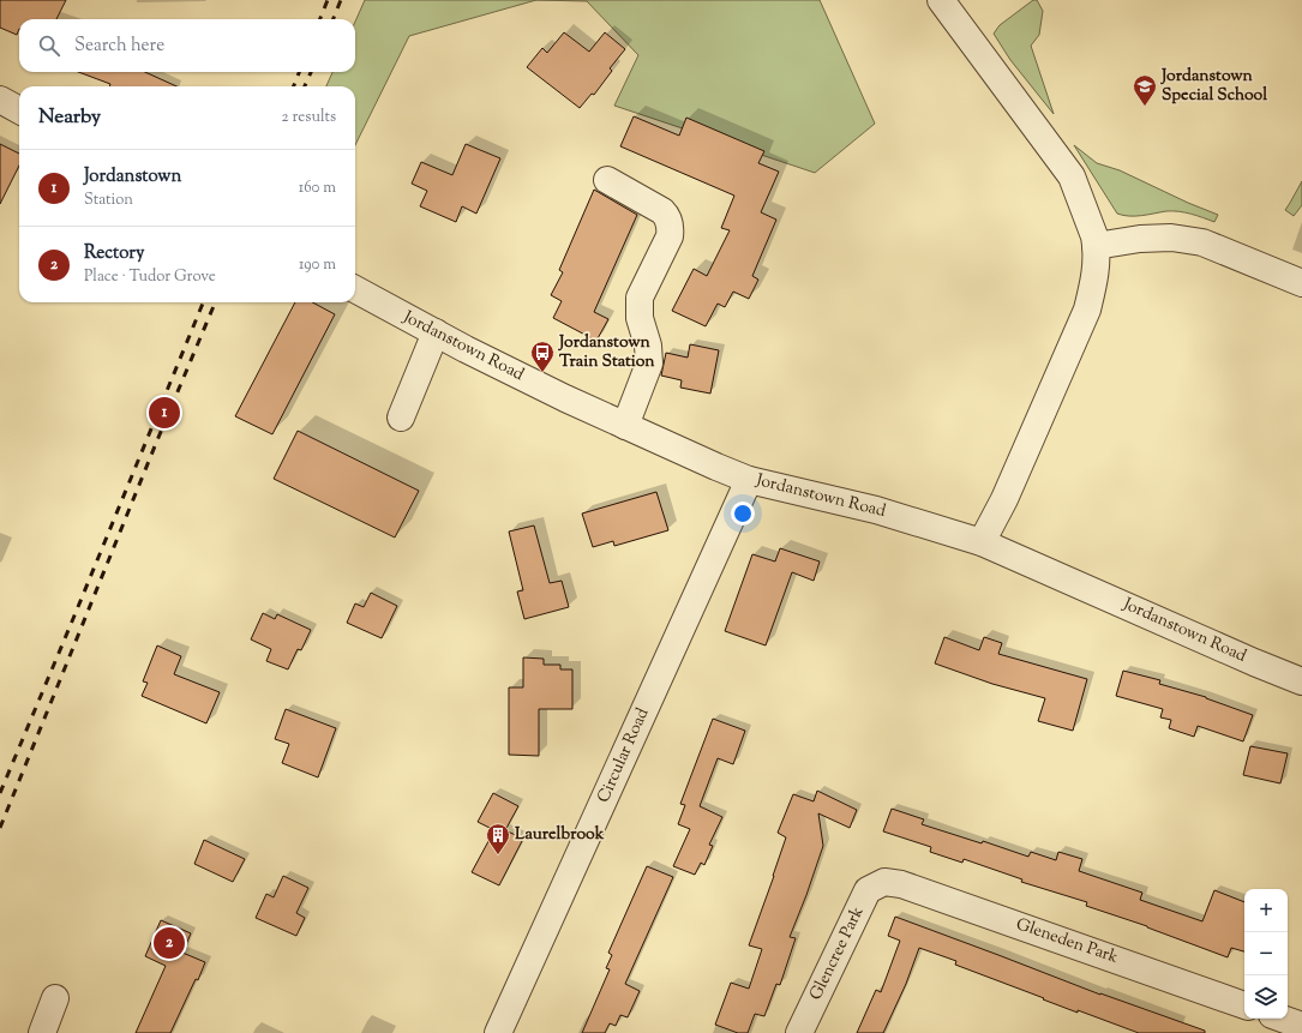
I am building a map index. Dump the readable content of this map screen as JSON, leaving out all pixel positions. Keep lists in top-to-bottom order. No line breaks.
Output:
{"streets":{"street":["Jordanstown Road","Circular Road","Gleneden Park","Glencree Park"]},"crossings":[["Jordanstown Road","Circular Road"],["Gleneden Park","Glencree Park"]],"places":{"school or university":["Jordanstown Special School"],"bus stop":["Jordanstown Train Station"],"building":["Laurelbrook"]},"page":{"search":"Search here","heading":["Nearby","2 results"],"list":[{"mark":"1","name":"Jordanstown","note":"Station","value":"160 m"},{"mark":"2","name":"Rectory","note":"Place · Tudor Grove","value":"190 m"}],"pins":["1","2"],"map_buttons":["+","−"]}}
